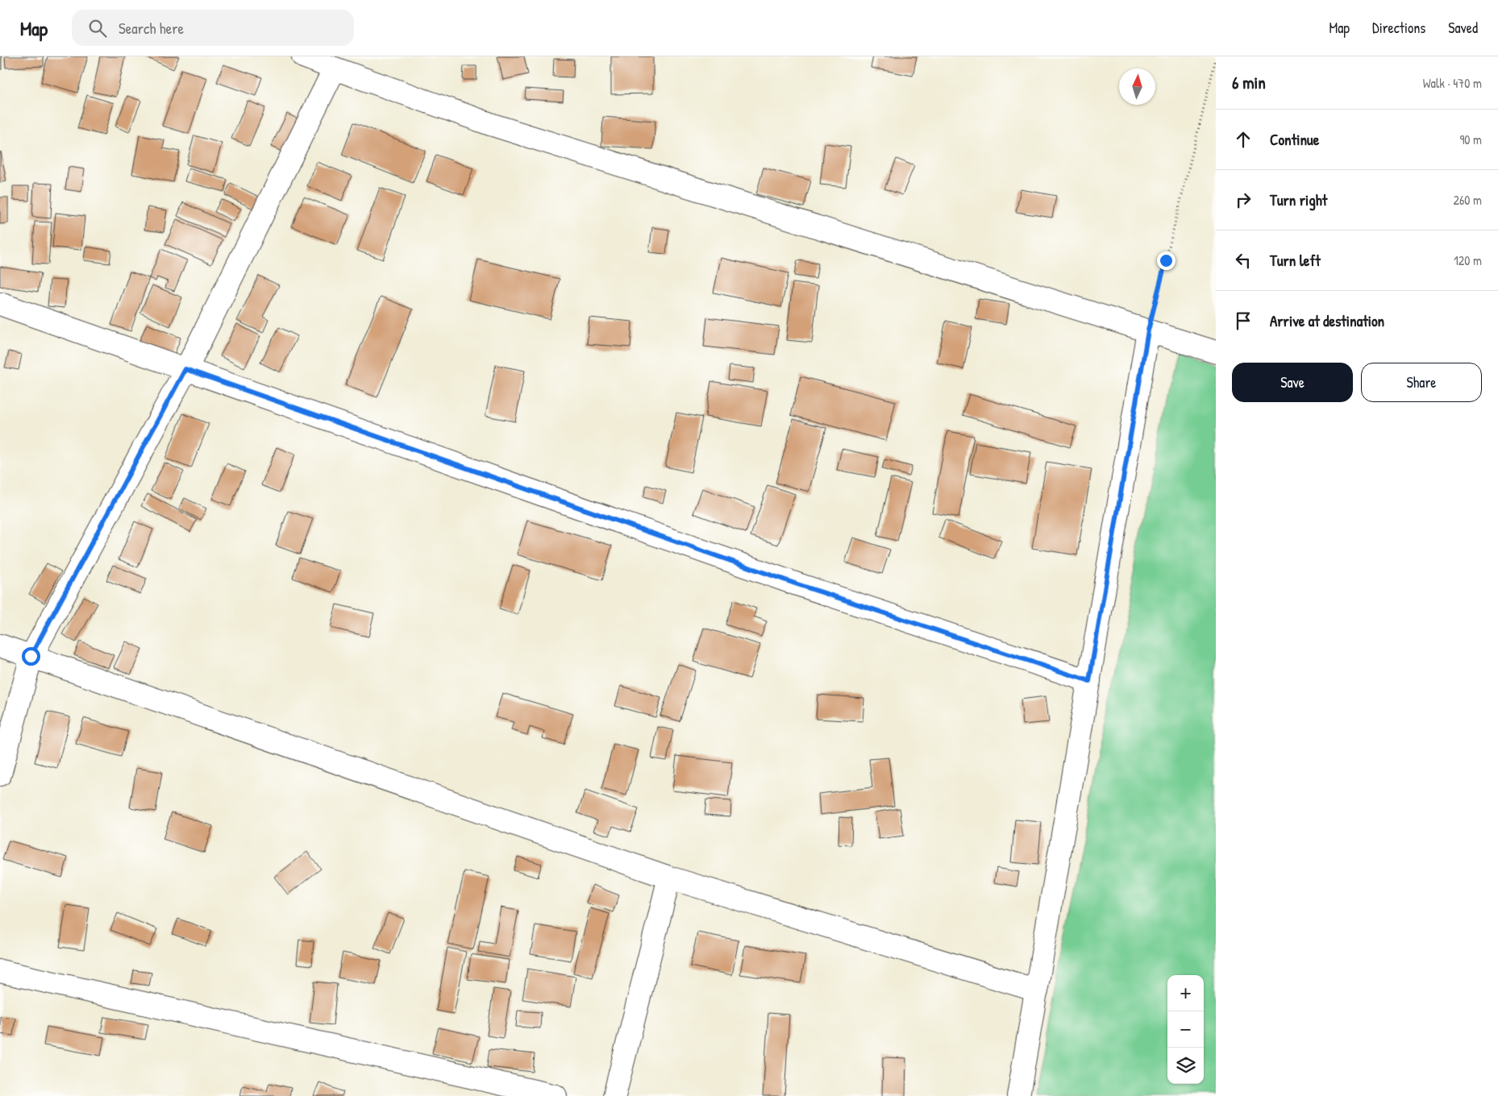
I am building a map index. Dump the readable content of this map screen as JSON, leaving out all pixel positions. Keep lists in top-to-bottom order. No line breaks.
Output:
{"north":"top","page":{"header":"Map","search":"Search here","nav":["Map","Directions","Saved"],"heading":["6 min","Walk · 470 m"],"list":[["Continue","90 m"],["Turn right","260 m"],["Turn left","120 m"],"Arrive at destination"],"buttons":["Save","Share"],"map_buttons":["+","−"]}}
